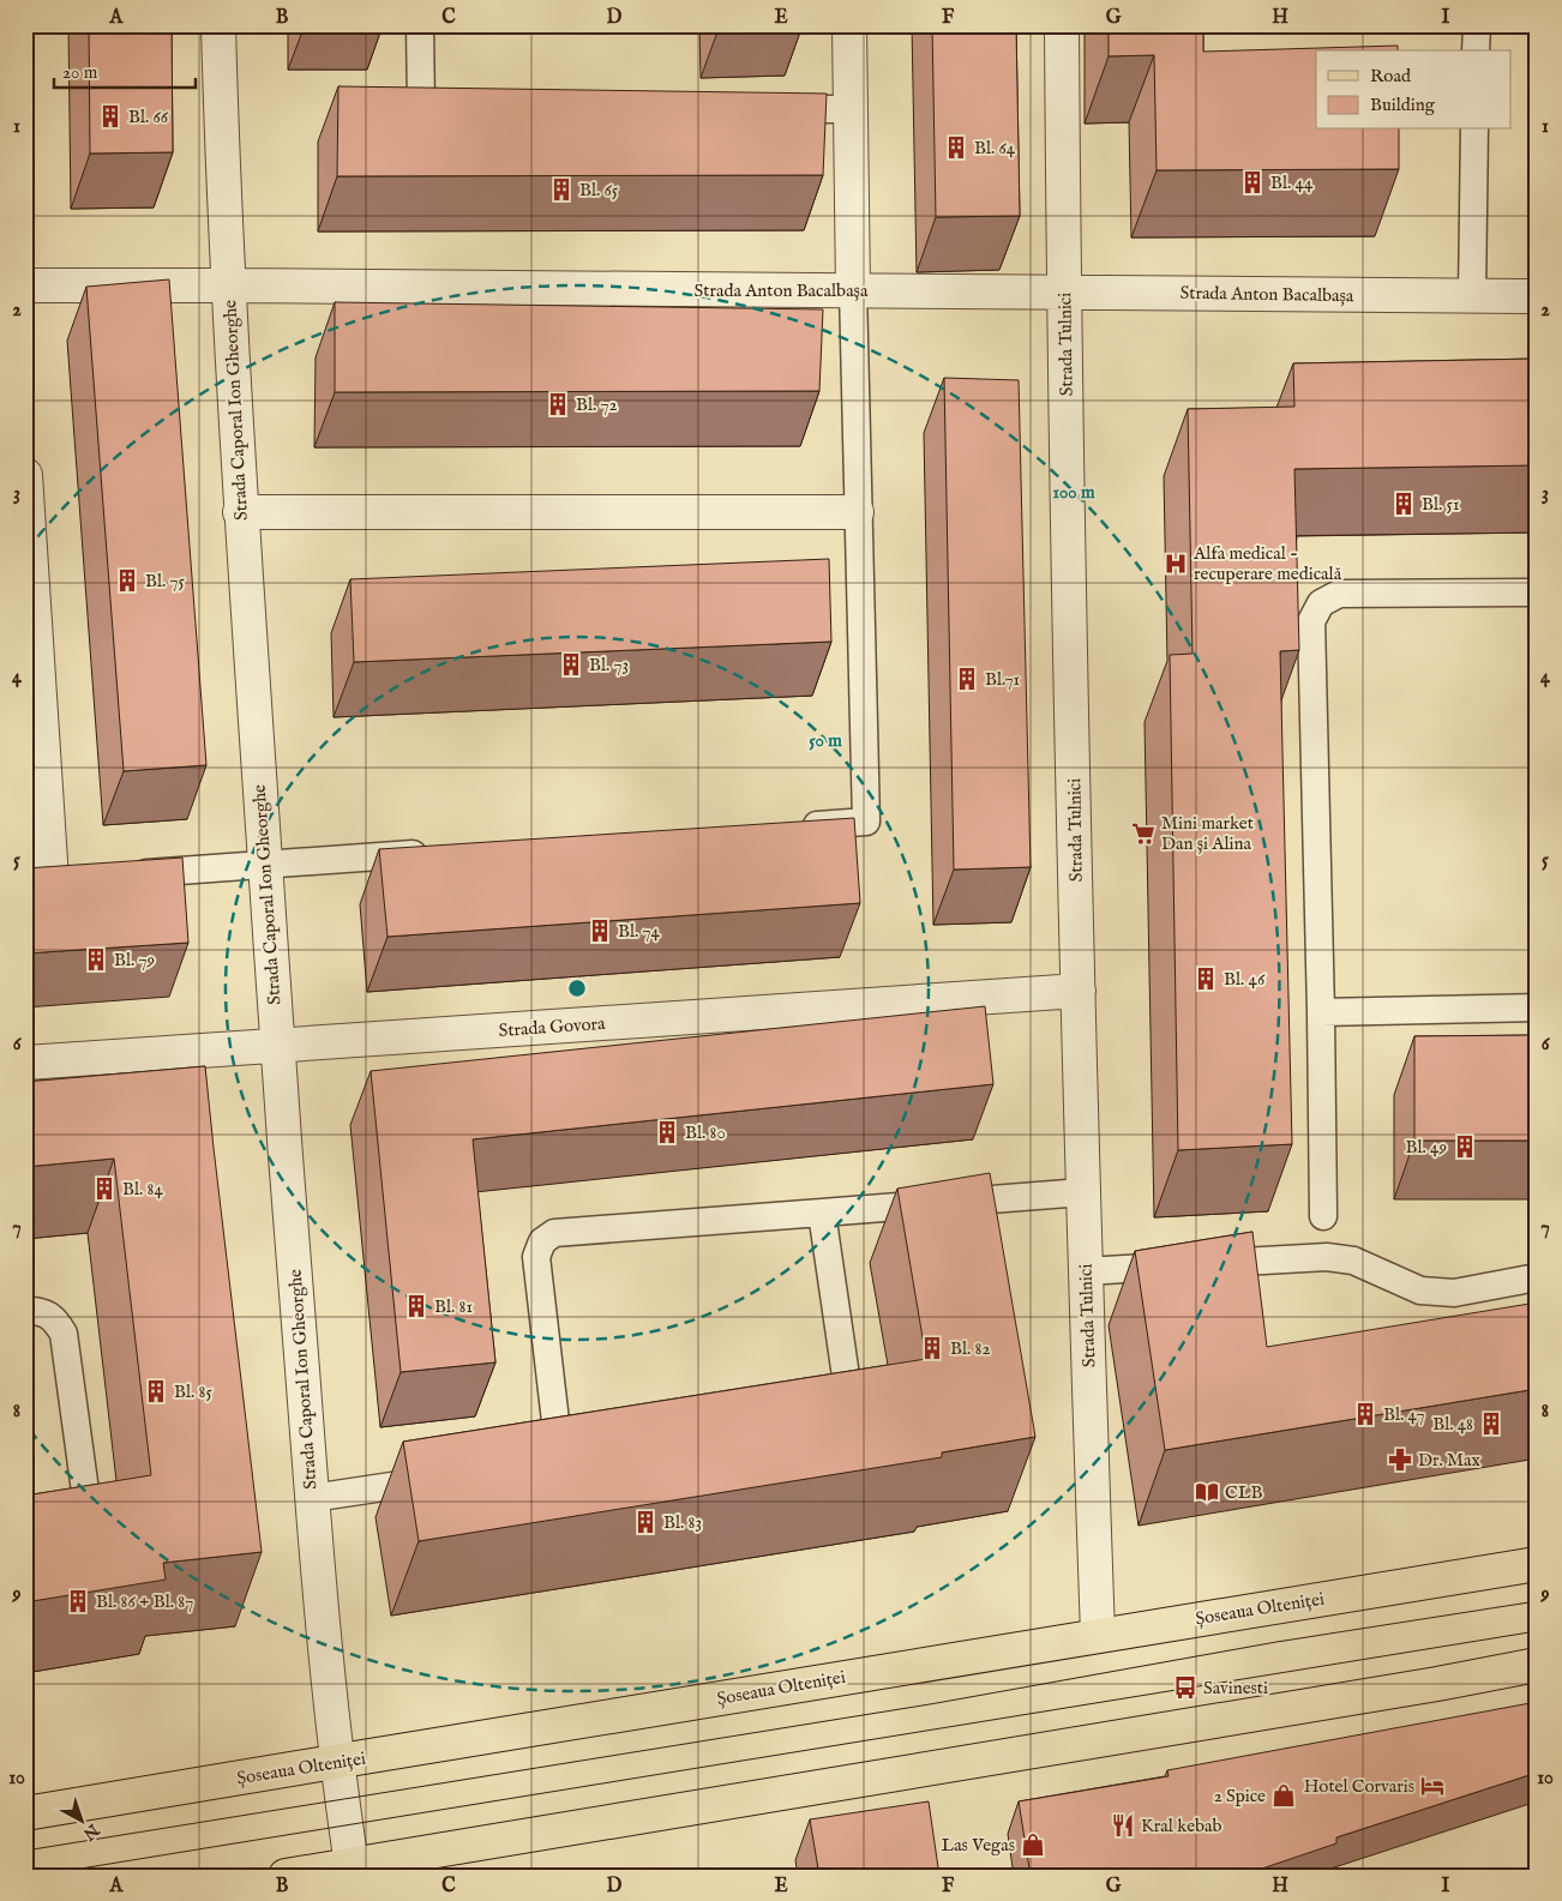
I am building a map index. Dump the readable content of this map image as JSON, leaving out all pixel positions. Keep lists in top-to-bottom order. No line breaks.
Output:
{"streets":{"main road":["Șoseaua Olteniței"],"street":["Strada Anton Bacalbașa","Strada Tulnici","Strada Caporal Ion Gheorghe","Strada Govora"]},"crossings":[["Strada Anton Bacalbașa","Strada Tulnici"],["Strada Anton Bacalbașa","Strada Caporal Ion Gheorghe"],["Strada Tulnici","Strada Govora"],["Strada Tulnici","Șoseaua Olteniței"],["Strada Caporal Ion Gheorghe","Strada Govora"],["Strada Caporal Ion Gheorghe","Șoseaua Olteniței"]],"places":{"building":["Bl. 66","Bl. 64","Bl. 44","Bl. 65","Bl. 72","Bl. 51","Bl. 75","Bl. 73","Bl.71","Bl. 74","Bl. 79","Bl. 46","Bl. 80","Bl. 49","Bl. 84","Bl. 81","Bl. 82","Bl. 85","Bl. 47","Bl. 48","Bl. 83","Bl. 86 + Bl. 87"],"hospital":["Alfa medical - recuperare medicală"],"supermarket":["Mini market Dan și Alina"],"pharmacy":["Dr. Max"],"library":["CLB"],"bus stop":["Savinesti"],"hotel":["Hotel Corvaris"],"shop":["2 Spice","Las Vegas"],"restaurant":["Kral kebab"]},"legend":["Road","Building"],"scale_bar":"20 m","north":"bottom right","grid":{"columns":["A","B","C","D","E","F","G","H","I"],"rows":["1","2","3","4","5","6","7","8","9","10"]},"rings":["100 m","50 m"]}
